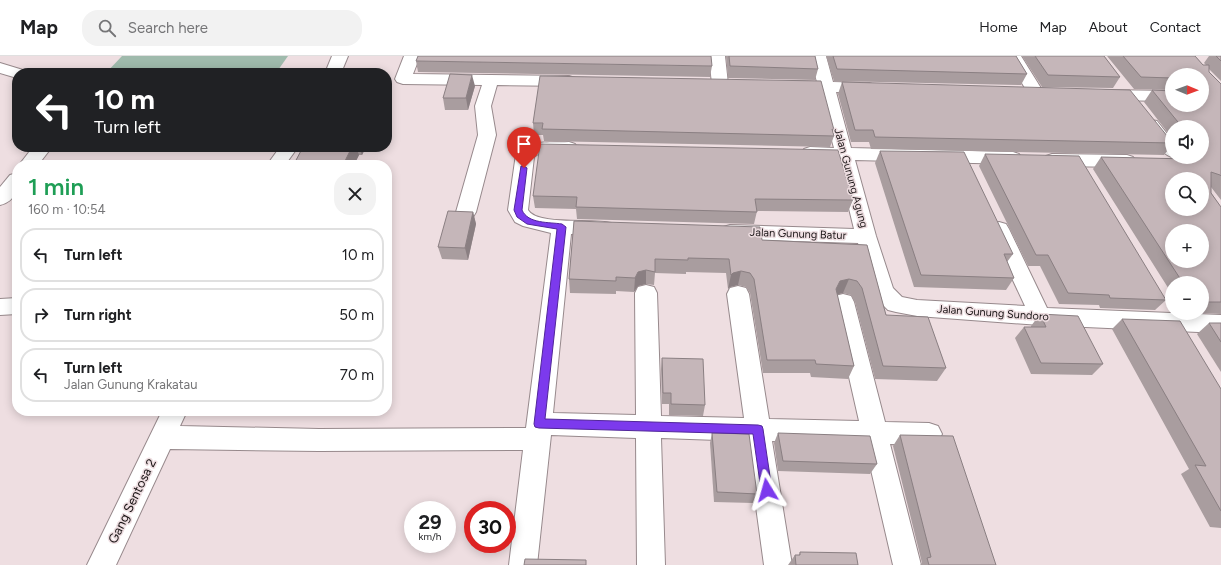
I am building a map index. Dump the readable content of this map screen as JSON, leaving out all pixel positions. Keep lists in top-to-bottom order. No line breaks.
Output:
{"streets":{"street":["Jalan Gunung Agung","Jalan Gunung Batur","Jalan Gunung Sundoro","Gang Sentosa 2"]},"crossings":[["Jalan Gunung Agung","Jalan Gunung Batur"],["Jalan Gunung Agung","Jalan Gunung Sundoro"]],"north":"right","page":{"header":"Map","search":"Search here","nav":["Home","Map","About","Contact"],"map_buttons":["+","−"],"turn":["10 m","Turn left"],"heading":["1 min","160 m · 10:54"],"list":[{"name":"Turn left","value":"10 m"},{"name":"Turn right","value":"50 m"},{"name":"Turn left","note":"Jalan Gunung Krakatau","value":"70 m"}],"speed":"29 km/h","limit":"30"}}
